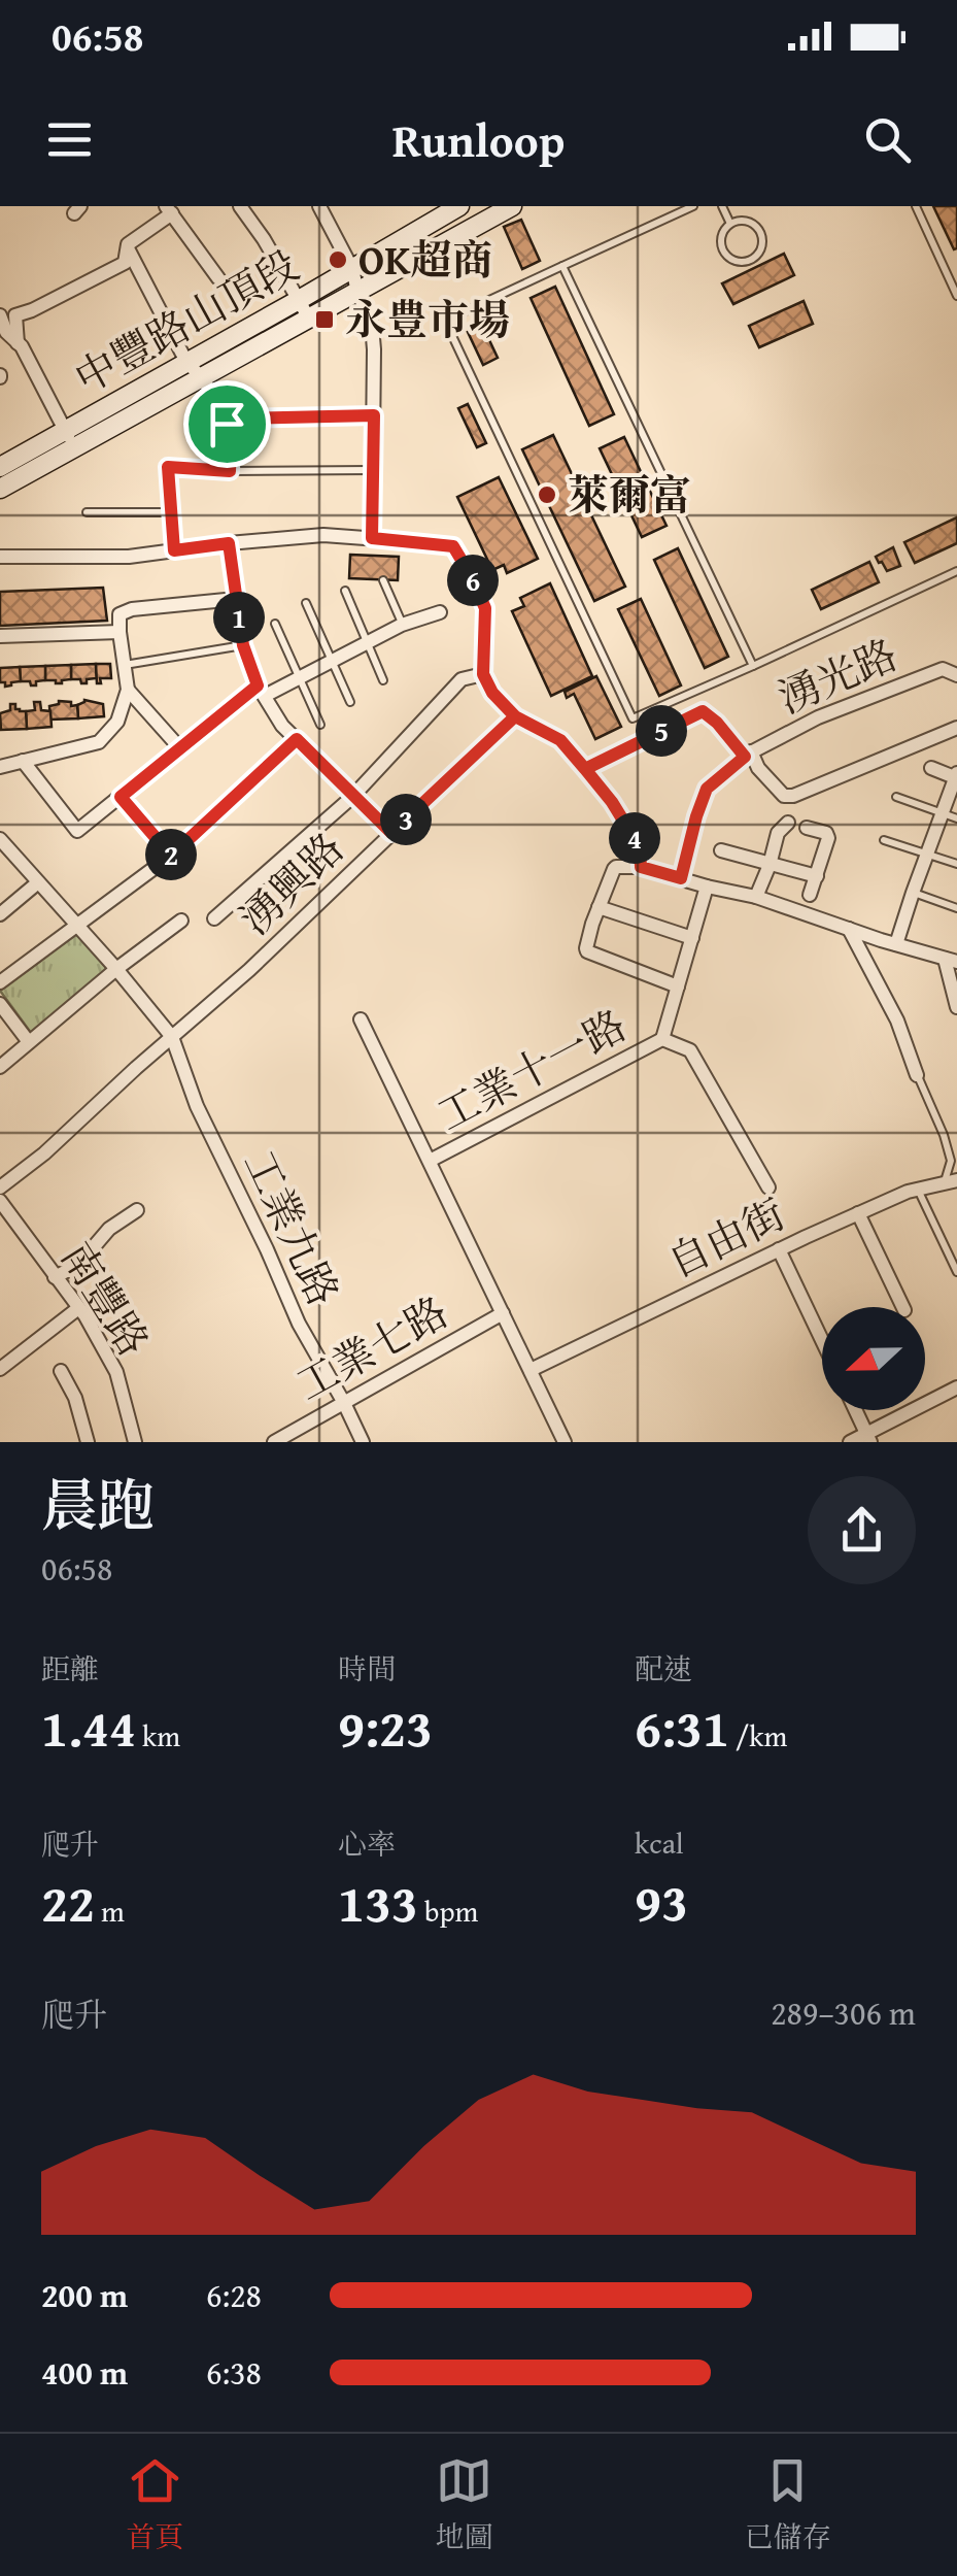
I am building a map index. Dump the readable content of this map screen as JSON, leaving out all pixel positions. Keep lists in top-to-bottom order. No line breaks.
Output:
{"streets":{"main road":["中豐路山頂段"],"street":["湧光路","湧興路","工業十一路","工業九路","自由街","南豐路","工業七路"]},"crossings":[["湧興路","工業九路"],["工業九路","工業七路"]],"places":{"other":["OK超商","萊爾富"],"transit":["永豊市場"]},"north":"left","page":{"status":"06:58","header":"Runloop","pins":["6","1","5","3","4","2"],"heading":["晨跑","06:58"],"stats":[["距離","1.44 km"],["時間","9:23"],["配速","6:31 /km"],["爬升","22 m"],["心率","133 bpm"],["kcal","93"]],"chart":["爬升","289–306 m"],"list":[{"name":"200 m","note":"6:28"},{"name":"400 m","note":"6:38"}],"tabs":["首頁","地圖","已儲存"]}}
